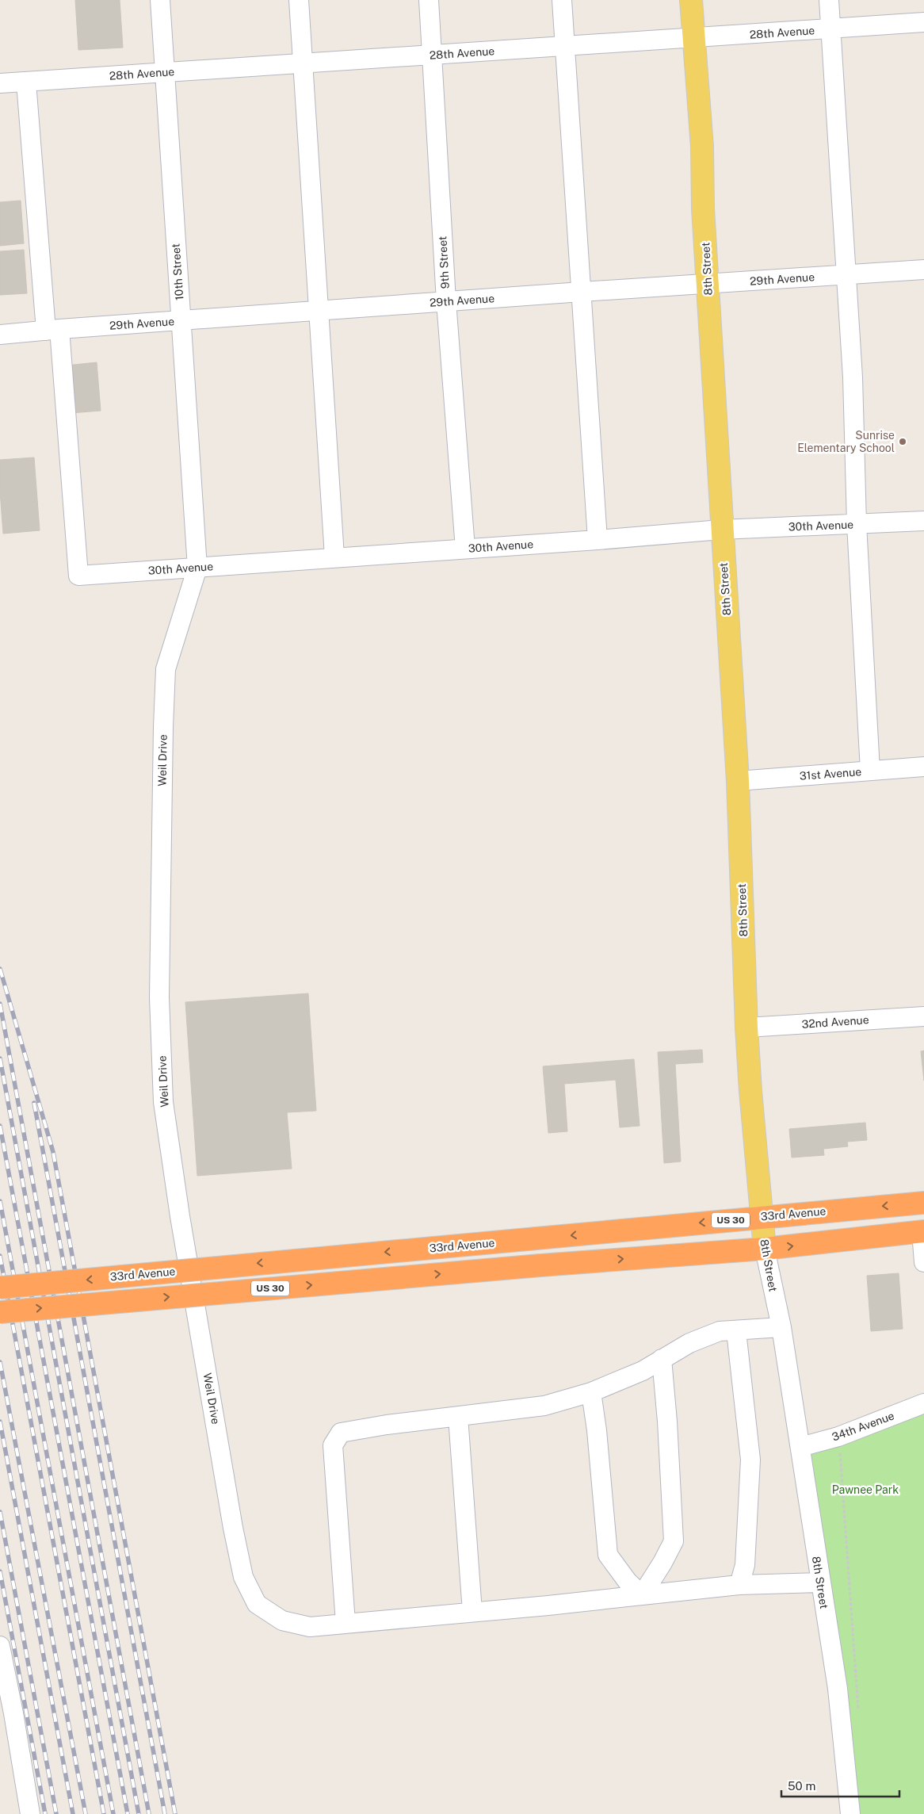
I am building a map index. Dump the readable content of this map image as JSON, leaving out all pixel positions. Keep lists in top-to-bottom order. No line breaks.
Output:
{"streets":{"highway":["33rd Avenue","US 30"],"main road":["8th Street"],"street":["28th Avenue","9th Street","10th Street","29th Avenue","30th Avenue","Weil Drive","31st Avenue","32nd Avenue","34th Avenue"]},"crossings":[["28th Avenue","9th Street"],["28th Avenue","8th Street"],["28th Avenue","10th Street"],["9th Street","29th Avenue"],["9th Street","30th Avenue"],["8th Street","29th Avenue"],["8th Street","30th Avenue"],["8th Street","Weil Drive"],["8th Street","31st Avenue"],["8th Street","32nd Avenue"],["8th Street","33rd Avenue"],["8th Street","US 30"],["8th Street","34th Avenue"],["10th Street","29th Avenue"],["10th Street","30th Avenue"],["10th Street","Weil Drive"],["29th Avenue","30th Avenue"],["30th Avenue","Weil Drive"]],"parks":["Pawnee Park"],"places":["Sunrise Elementary School"],"scale_bar":"50 m"}
